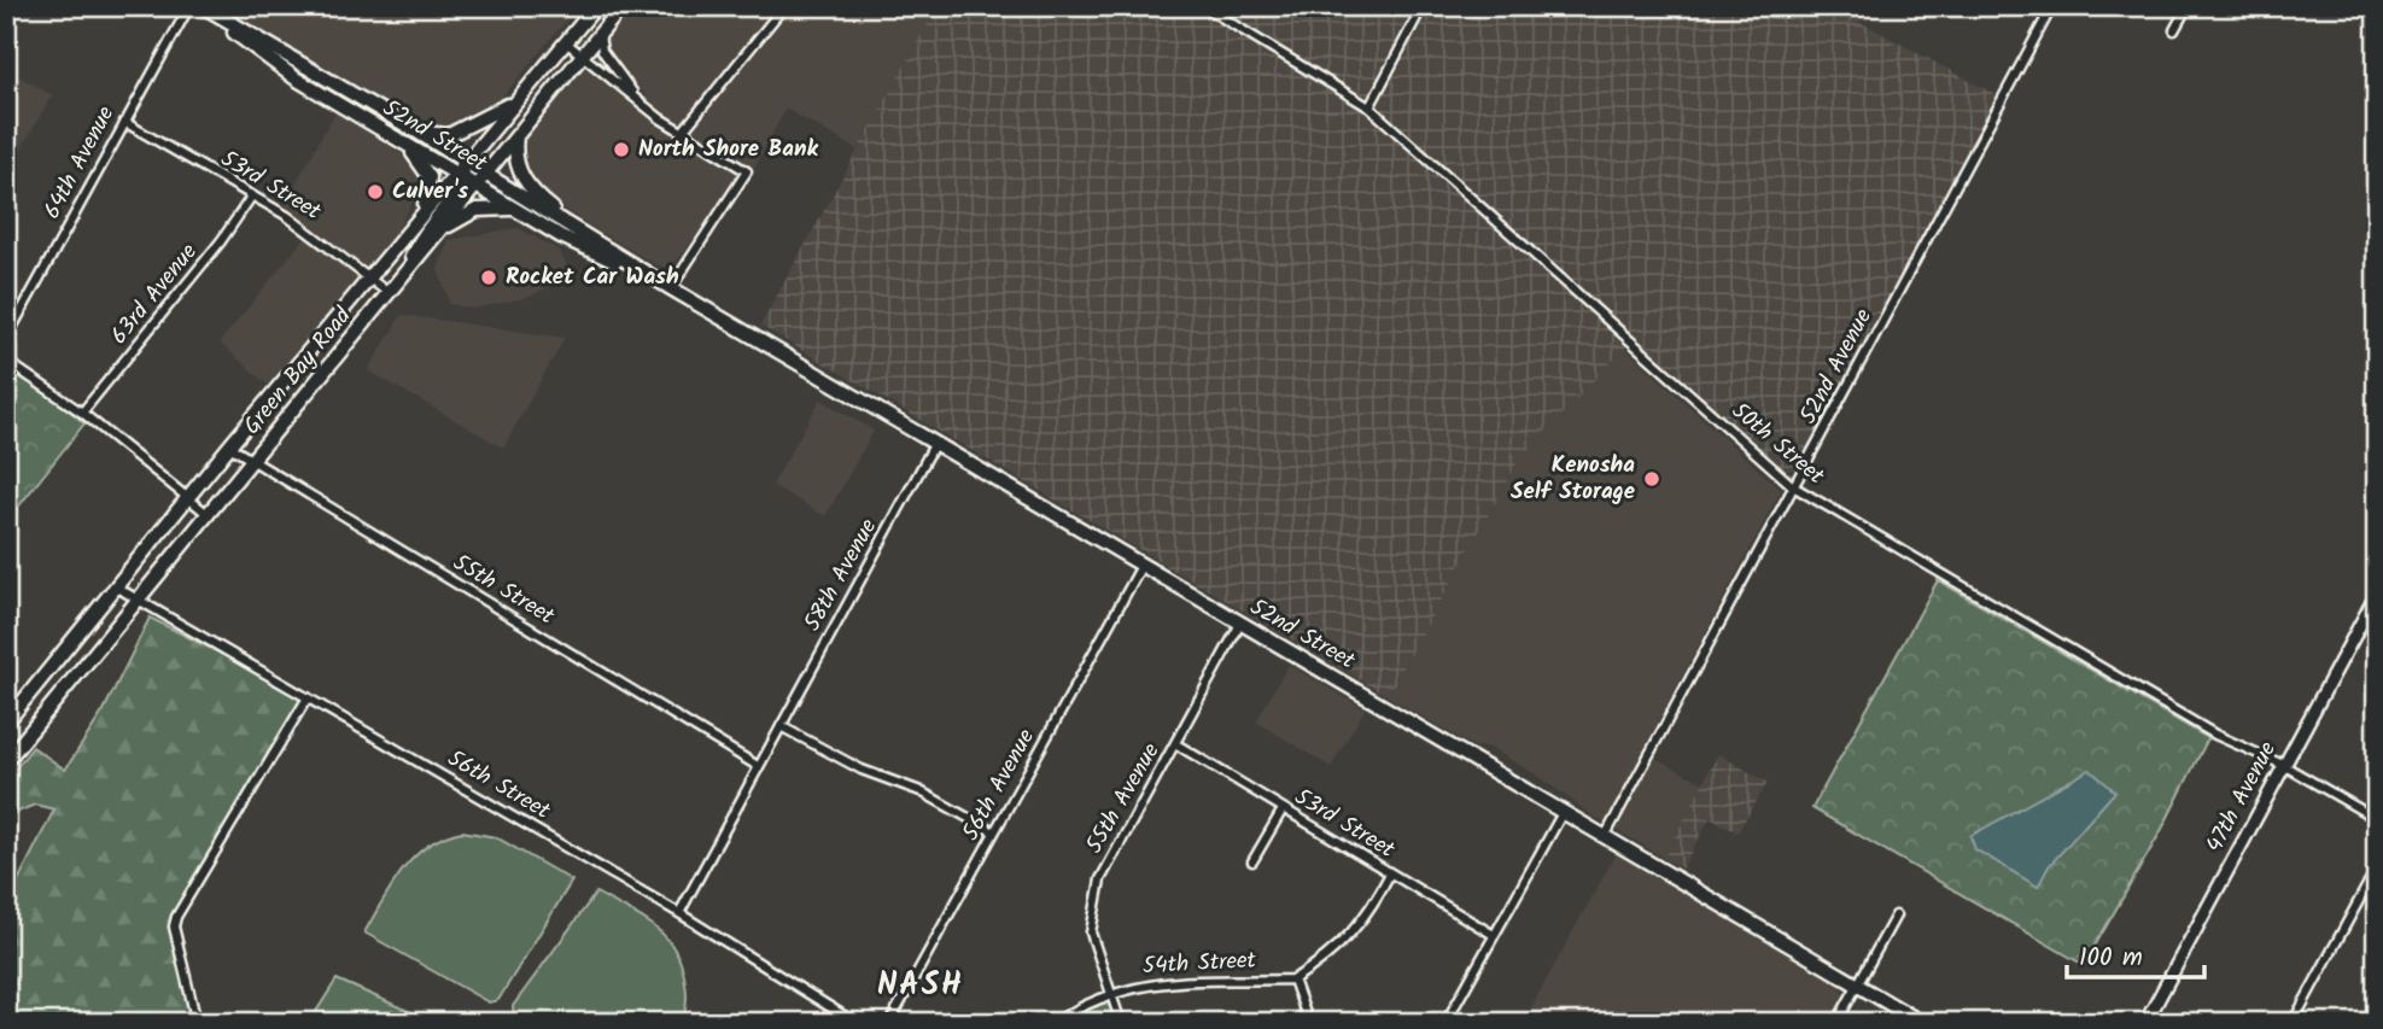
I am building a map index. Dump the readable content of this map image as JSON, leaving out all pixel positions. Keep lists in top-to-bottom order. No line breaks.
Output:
{"streets":{"main road":["52nd Street","Green Bay Road"],"street":["64th Avenue","53rd Street","63rd Avenue","52nd Avenue","50th Street","58th Avenue","55th Street","56th Street","56th Avenue","47th Avenue","55th Avenue","54th Street"]},"crossings":[["52nd Street","52nd Avenue"],["52nd Street","Green Bay Road"],["52nd Street","58th Avenue"],["52nd Street","56th Avenue"],["52nd Street","55th Avenue"],["64th Avenue","53rd Street"],["53rd Street","63rd Avenue"],["53rd Street","Green Bay Road"],["53rd Street","55th Avenue"],["52nd Avenue","50th Street"],["Green Bay Road","55th Street"],["Green Bay Road","56th Street"],["50th Street","47th Avenue"],["58th Avenue","55th Street"],["58th Avenue","56th Street"],["55th Avenue","54th Street"]],"districts":["NASH"],"places":["North Shore Bank","Culver's","Rocket Car Wash","Kenosha Self Storage"],"scale_bar":"100 m"}
